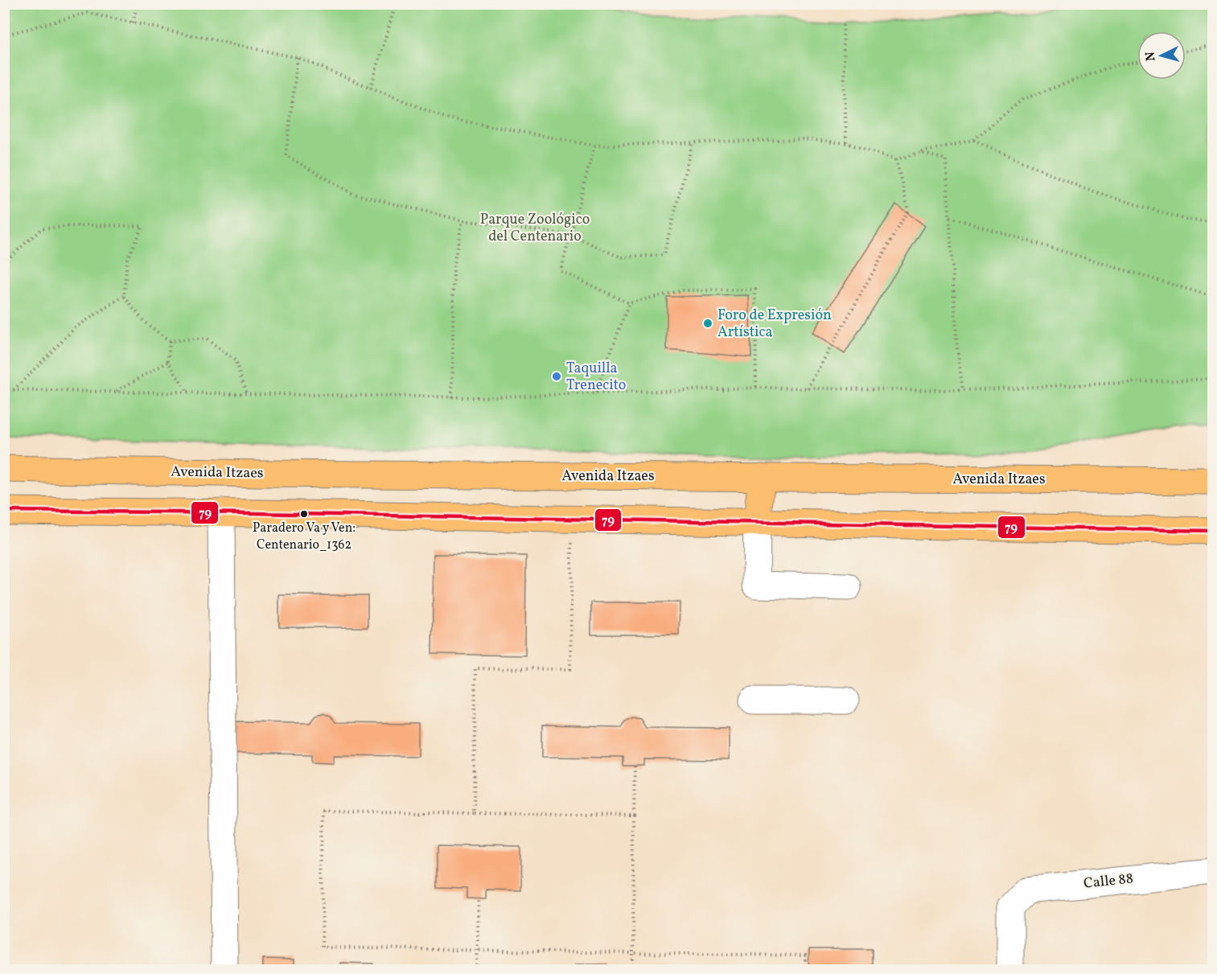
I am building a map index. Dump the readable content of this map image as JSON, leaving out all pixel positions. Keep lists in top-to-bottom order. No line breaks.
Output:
{"streets":{"main road":["Avenida Itzaes"],"street":["Calle 88"]},"parks":["Parque Zoológico del Centenario"],"places":["Foro de Expresión Artística","Taquilla Trenecito","Paradero Va y Ven: Centenario_1362"],"lines":["transit line 79"],"north":"left"}
